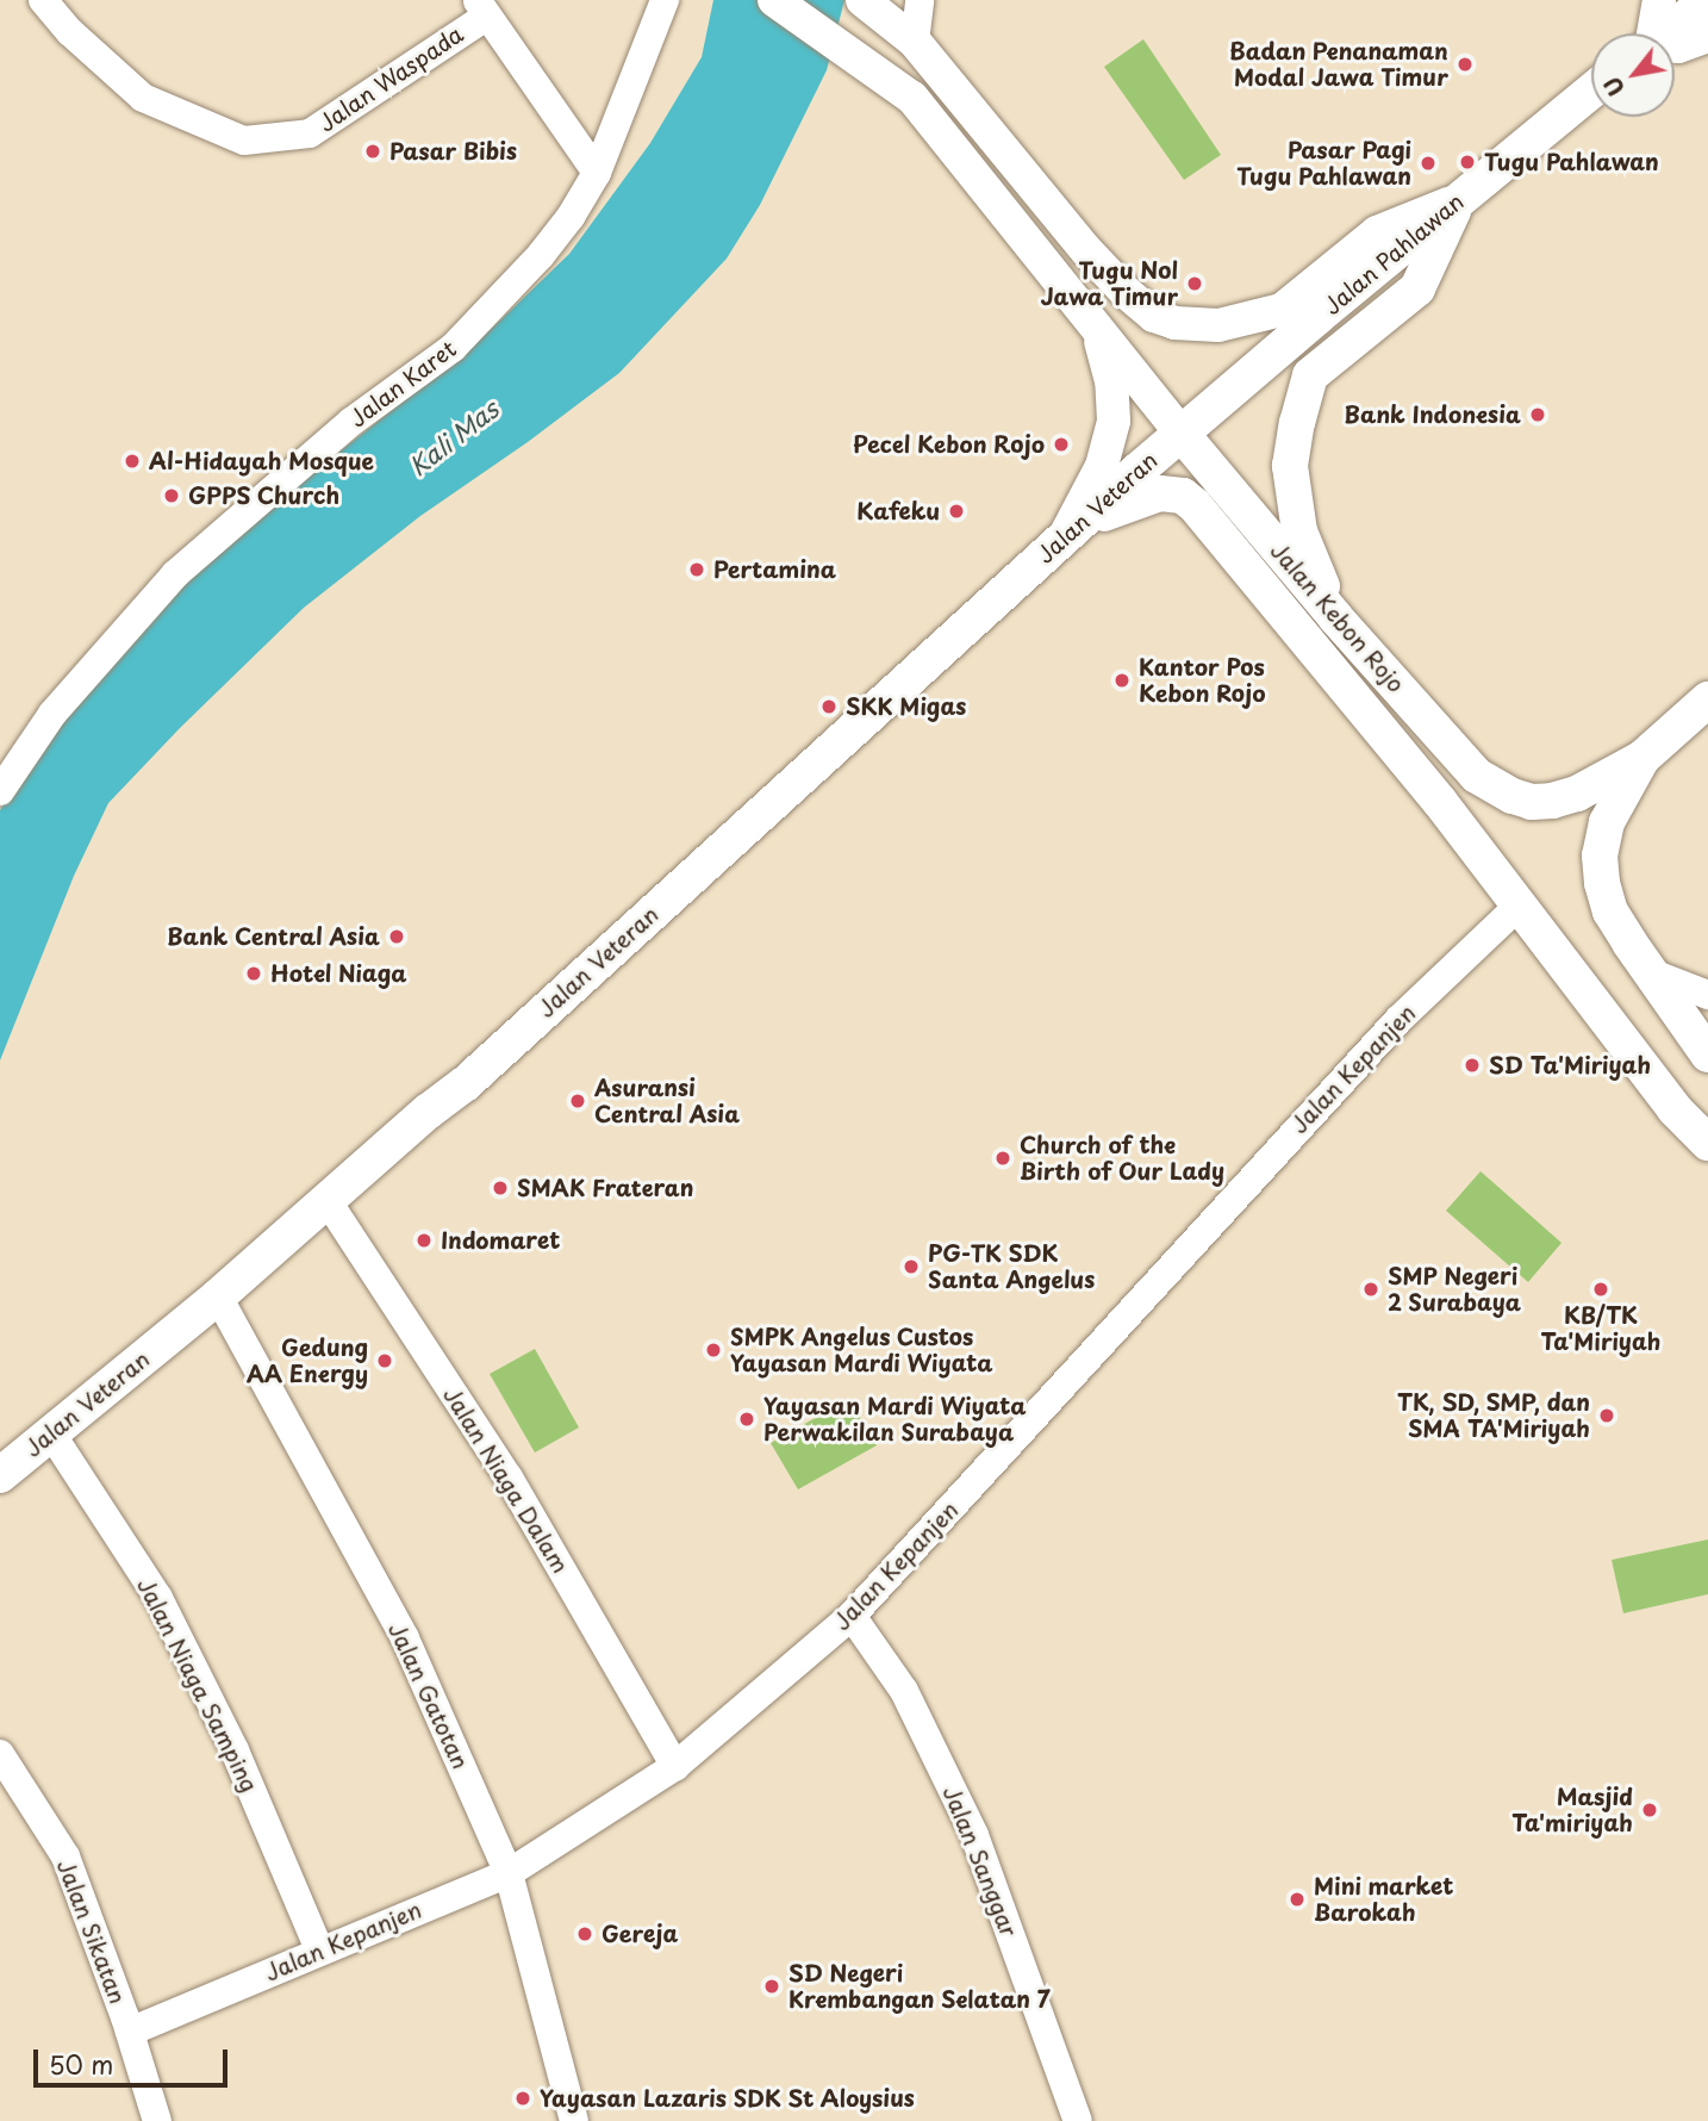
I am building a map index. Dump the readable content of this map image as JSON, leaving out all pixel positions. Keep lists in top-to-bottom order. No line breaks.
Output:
{"streets":{"main road":["Jalan Pahlawan","Jalan Veteran","Jalan Kebon Rojo"],"street":["Jalan Waspada","Jalan Karet","Jalan Kepanjen","Jalan Niaga Dalam","Jalan Niaga Samping","Jalan Gatotan","Jalan Sanggar","Jalan Sikatan"]},"crossings":[["Jalan Waspada","Jalan Karet"],["Jalan Pahlawan","Jalan Veteran"],["Jalan Pahlawan","Jalan Kebon Rojo"],["Jalan Veteran","Jalan Kebon Rojo"],["Jalan Veteran","Jalan Niaga Dalam"],["Jalan Veteran","Jalan Niaga Samping"],["Jalan Veteran","Jalan Gatotan"],["Jalan Kebon Rojo","Jalan Kepanjen"],["Jalan Kepanjen","Jalan Niaga Dalam"],["Jalan Kepanjen","Jalan Niaga Samping"],["Jalan Kepanjen","Jalan Gatotan"],["Jalan Kepanjen","Jalan Sanggar"],["Jalan Kepanjen","Jalan Sikatan"]],"water":["Kali Mas"],"places":["Badan Penanaman Modal Jawa Timur","Pasar Bibis","Tugu Pahlawan","Pasar Pagi Tugu Pahlawan","Tugu Nol Jawa Timur","Bank Indonesia","Pecel Kebon Rojo","Al-Hidayah Mosque","GPPS Church","Kafeku","Pertamina","Kantor Pos Kebon Rojo","SKK Migas","Bank Central Asia","Hotel Niaga","SD Ta'Miriyah","Asuransi Central Asia","Church of the Birth of Our Lady","SMAK Frateran","Indomaret","PG-TK SDK Santa Angelus","SMP Negeri 2 Surabaya","KB/TK Ta'Miriyah","SMPK Angelus Custos Yayasan Mardi Wiyata","Gedung AA Energy","TK, SD, SMP, dan SMA TA'Miriyah","Yayasan Mardi Wiyata Perwakilan Surabaya","Masjid Ta'miriyah","Mini market Barokah","Gereja","SD Negeri Krembangan Selatan 7","Yayasan Lazaris SDK St Aloysius"],"scale_bar":"50 m","north":"bottom left"}
